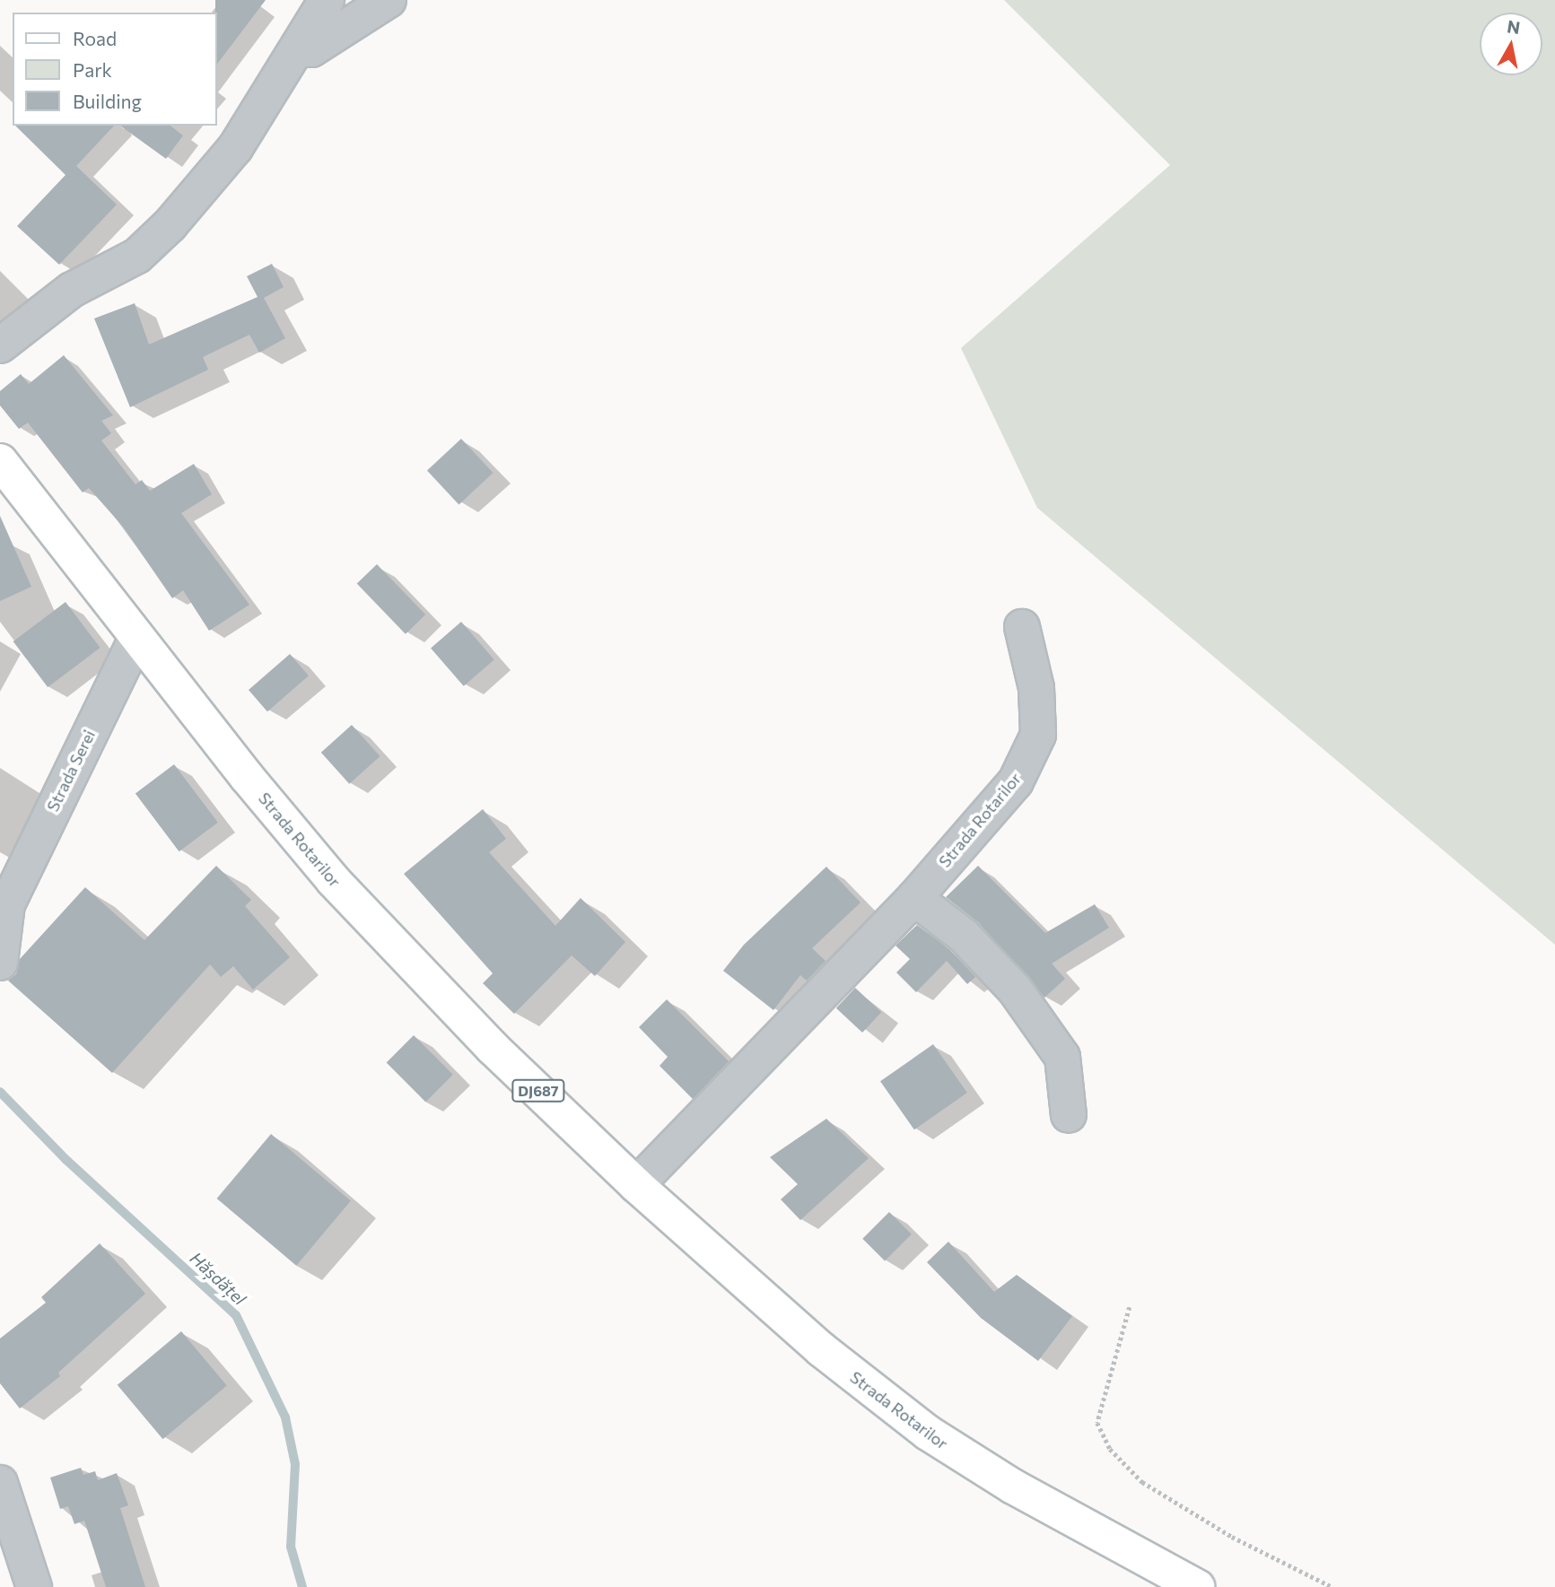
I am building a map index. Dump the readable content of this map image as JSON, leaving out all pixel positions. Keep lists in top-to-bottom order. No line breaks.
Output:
{"streets":{"main road":["Strada Rotarilor","DJ687"],"street":["Strada Serei"]},"crossings":[["Strada Serei","Strada Rotarilor"]],"water":["Hășdățel"],"legend":["Road","Park","Building"],"north":"top"}
